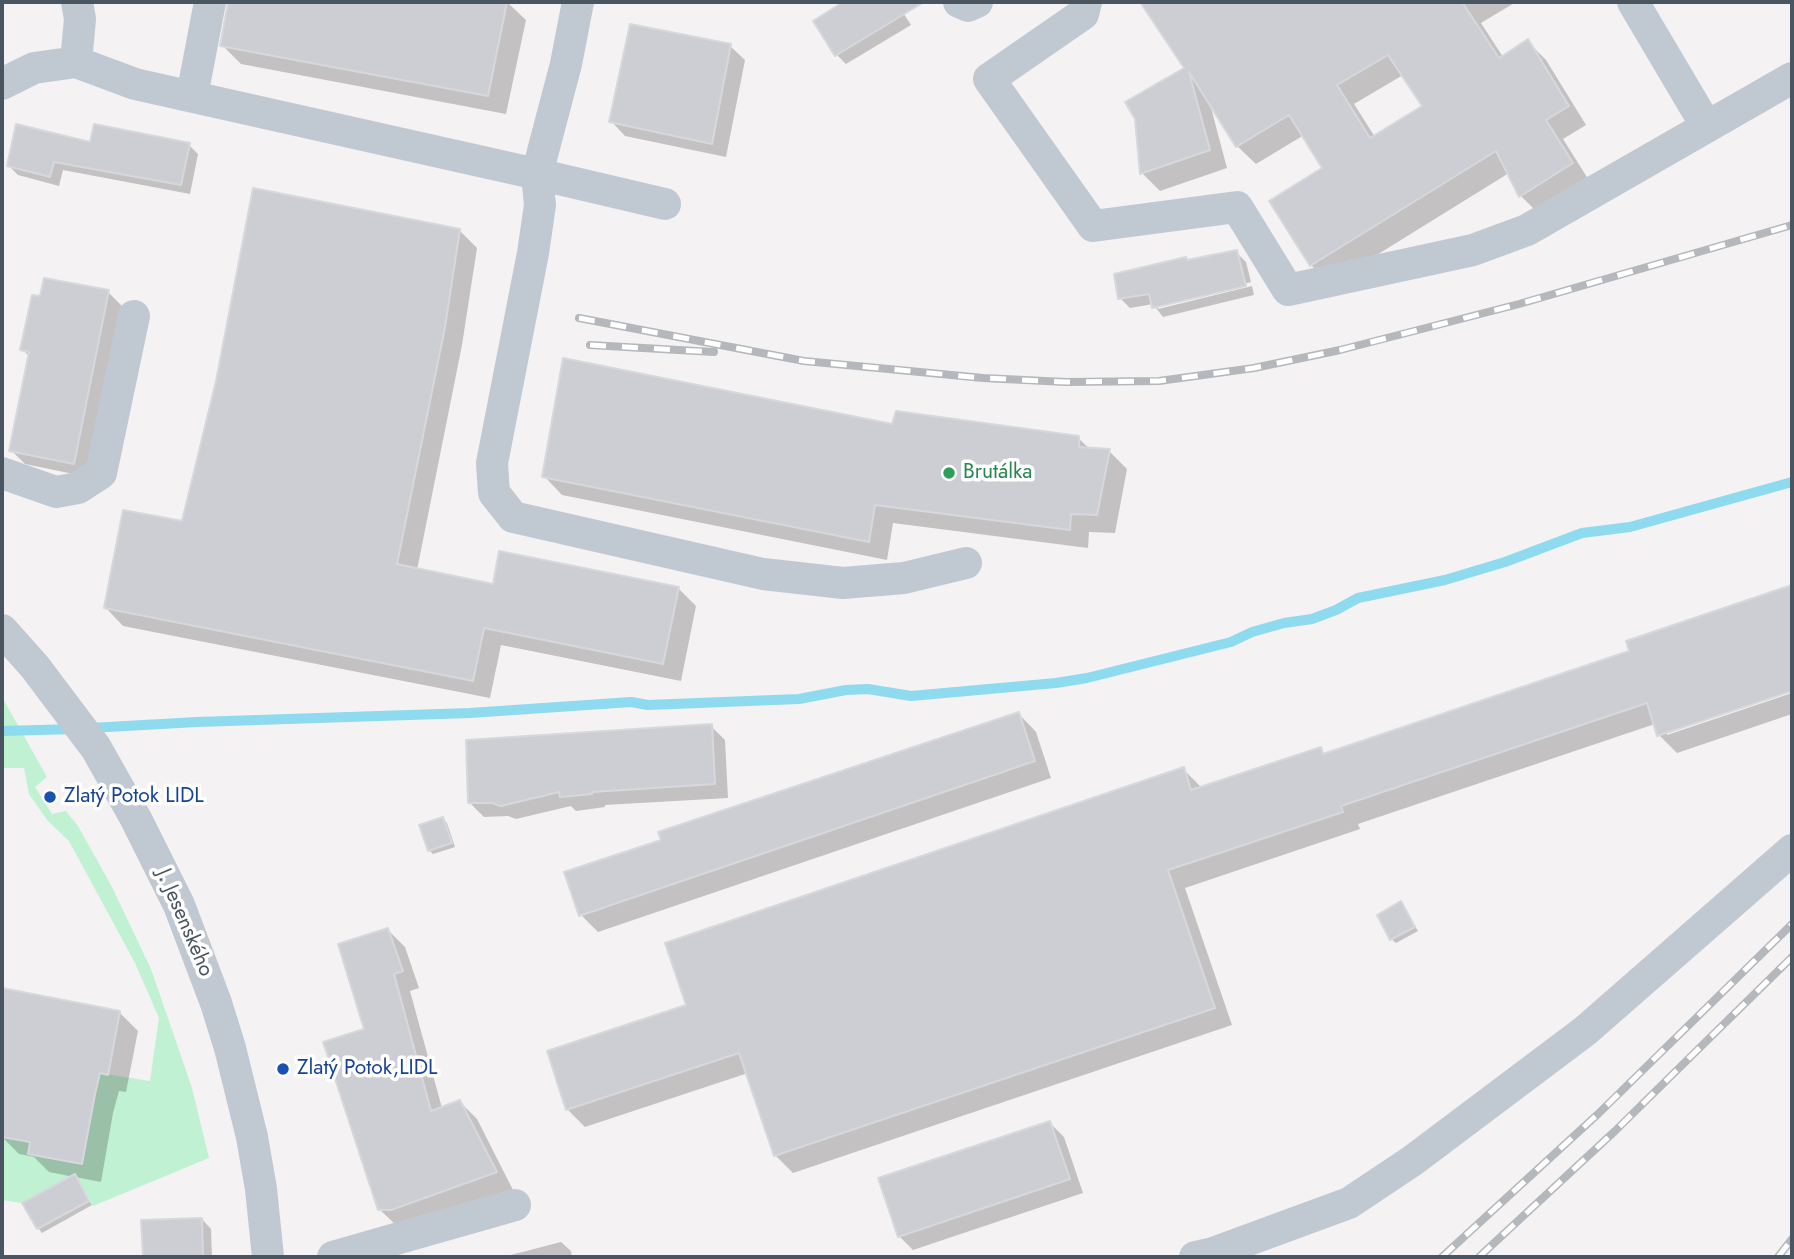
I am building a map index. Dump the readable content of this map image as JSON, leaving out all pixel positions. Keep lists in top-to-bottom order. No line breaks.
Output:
{"streets":{"street":["J. Jesenského"]},"places":["Brutálka","Zlatý Potok LIDL","Zlatý Potok,LIDL"]}
